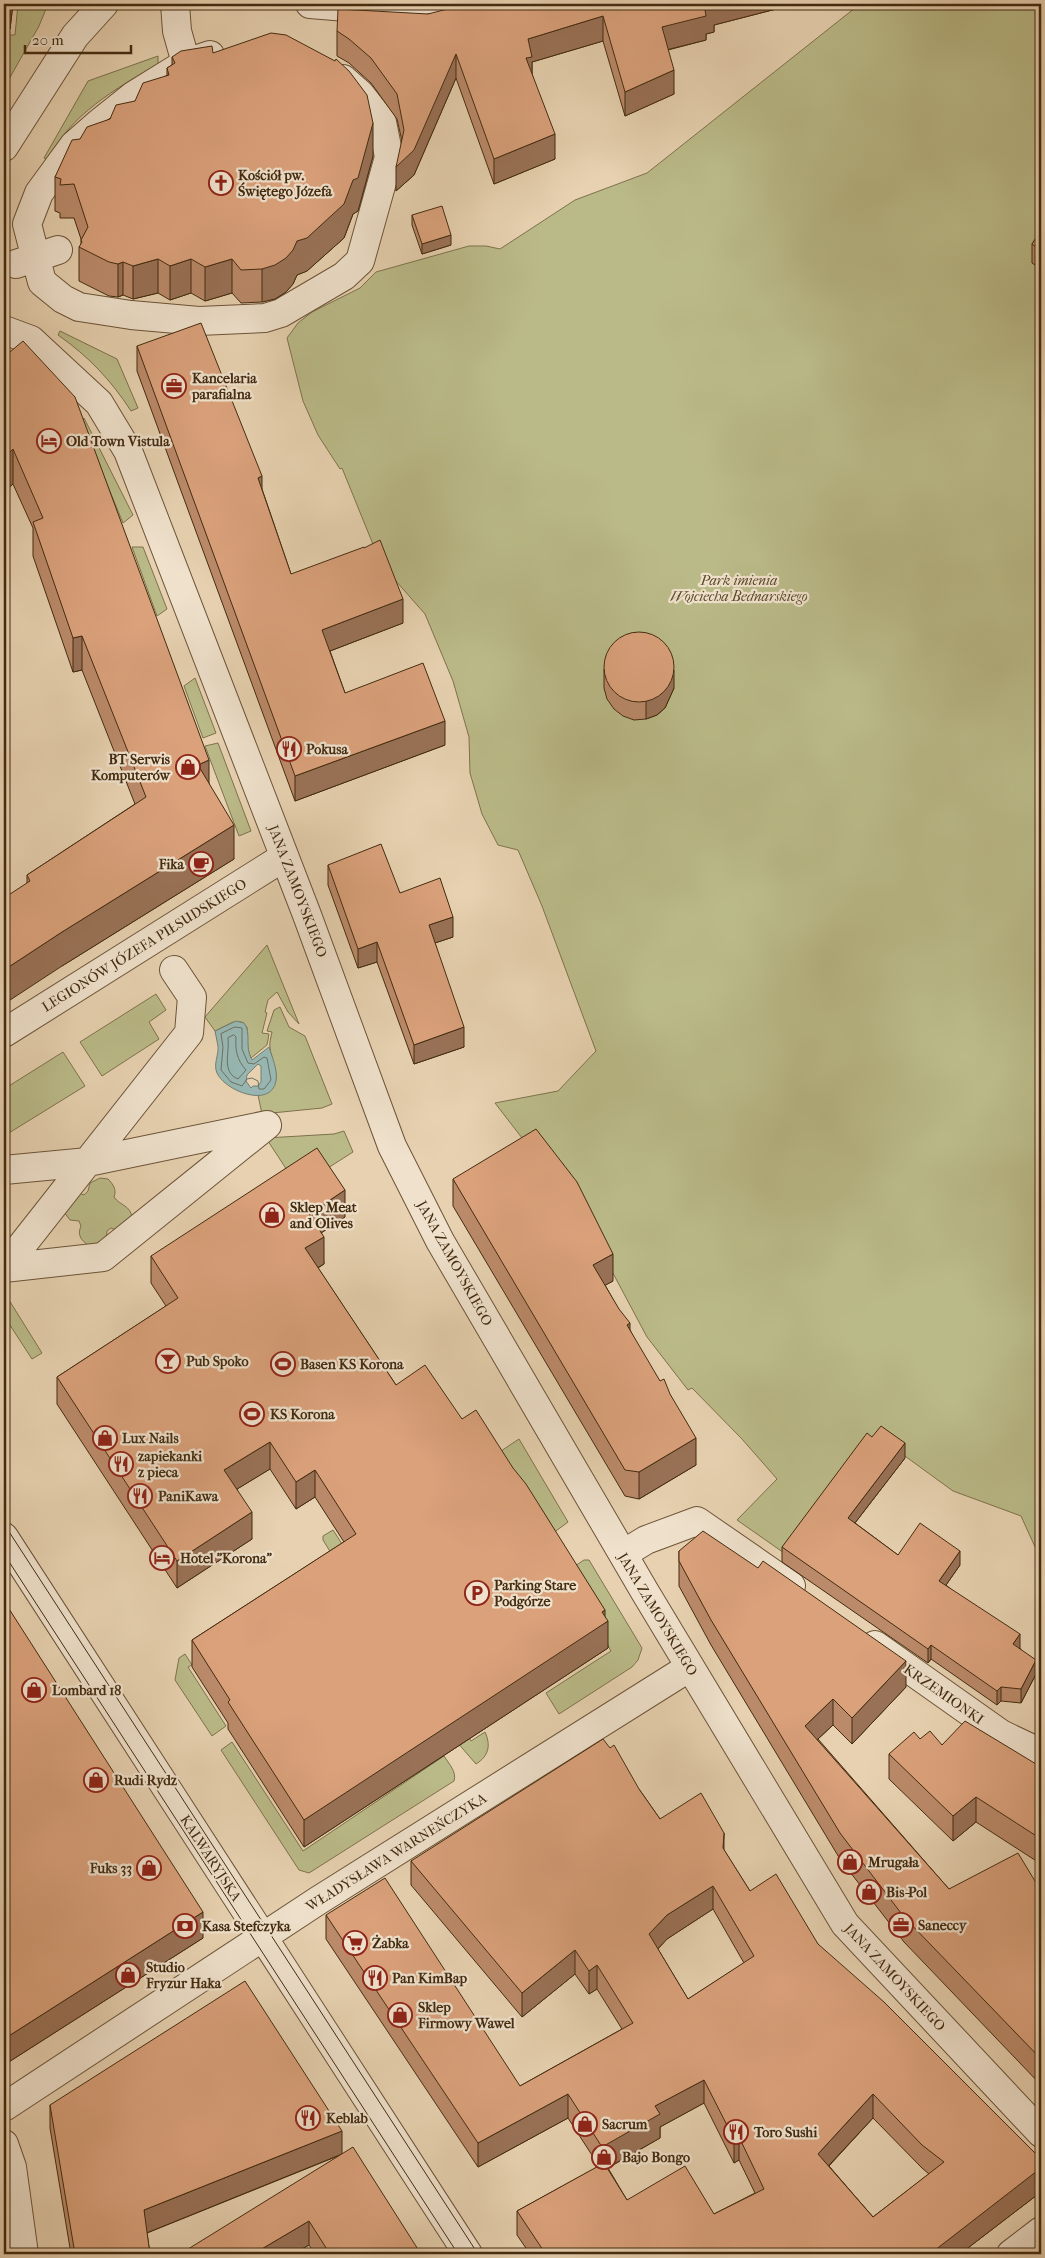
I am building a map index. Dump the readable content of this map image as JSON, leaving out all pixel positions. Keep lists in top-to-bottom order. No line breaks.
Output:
{"streets":{"street":["JANA ZAMOYSKIEGO","LEGIONÓW JÓZEFA PIŁSUDSKIEGO","KRZEMIONKI","WŁADYSŁAWA WARNEŃCZYKA","KALWARYJSKA"]},"crossings":[["JANA ZAMOYSKIEGO","LEGIONÓW JÓZEFA PIŁSUDSKIEGO"],["JANA ZAMOYSKIEGO","WŁADYSŁAWA WARNEŃCZYKA"],["WŁADYSŁAWA WARNEŃCZYKA","KALWARYJSKA"]],"parks":["Park imienia Wojciecha Bednarskiego"],"places":{"church":["Kościół pw. Świętego Józefa"],"office":["Kancelaria parafialna","Saneccy"],"hotel":["Old Town Vistula","Hotel \"Korona\""],"restaurant":["Pokusa","zapiekanki z pieca","PaniKawa","Pan KimBap","Keblab","Toro Sushi"],"shop":["BT Serwis Komputerów","Sklep Meat and Olives","Lux Nails","Lombard 18","Rudi Rydz","Mrugała","Fuks 33","Bis-Pol","Studio Fryzur Haka","Sklep Firmowy Wawel","Sacrum","Bajo Bongo"],"cafe":["Fika"],"bar":["Pub Spoko"],"sports":["Basen KS Korona","KS Korona"],"parking":["Parking Stare Podgórze"],"bank":["Kasa Stefczyka"],"supermarket":["Żabka"]},"scale_bar":"20 m"}
